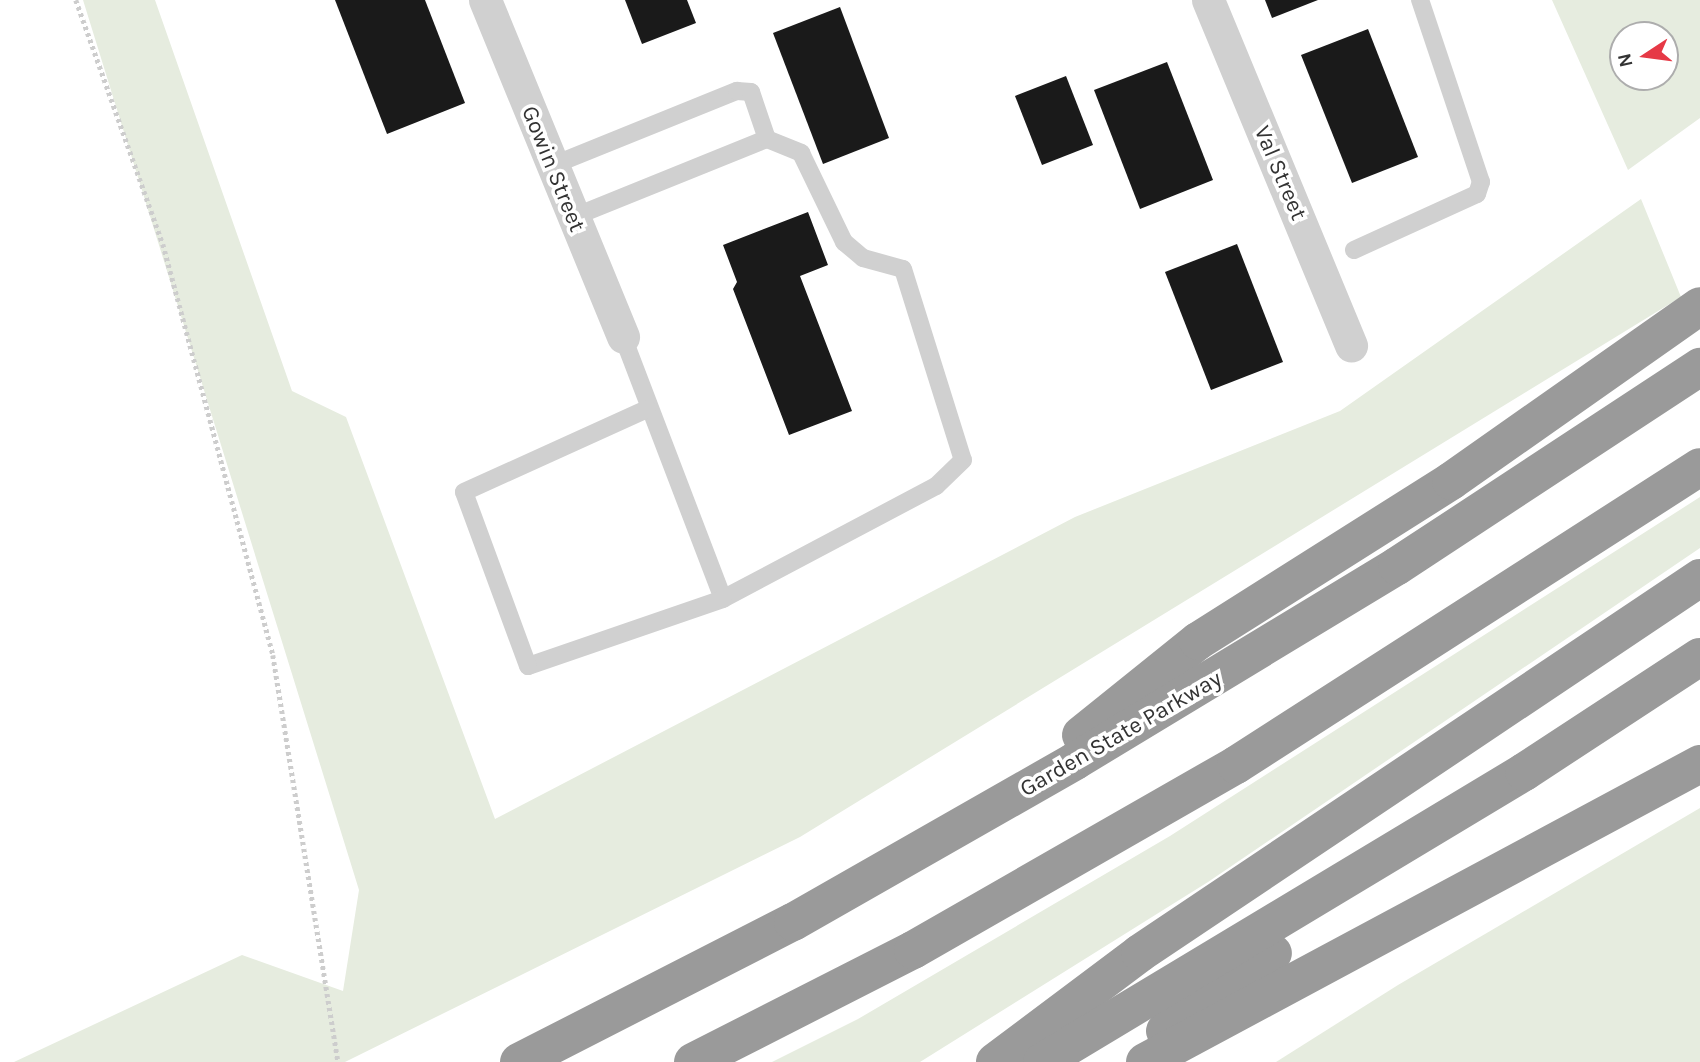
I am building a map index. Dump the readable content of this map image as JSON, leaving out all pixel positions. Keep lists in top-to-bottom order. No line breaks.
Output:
{"streets":{"highway":["Garden State Parkway"],"street":["Gowin Street","Val Street"]},"north":"left"}
